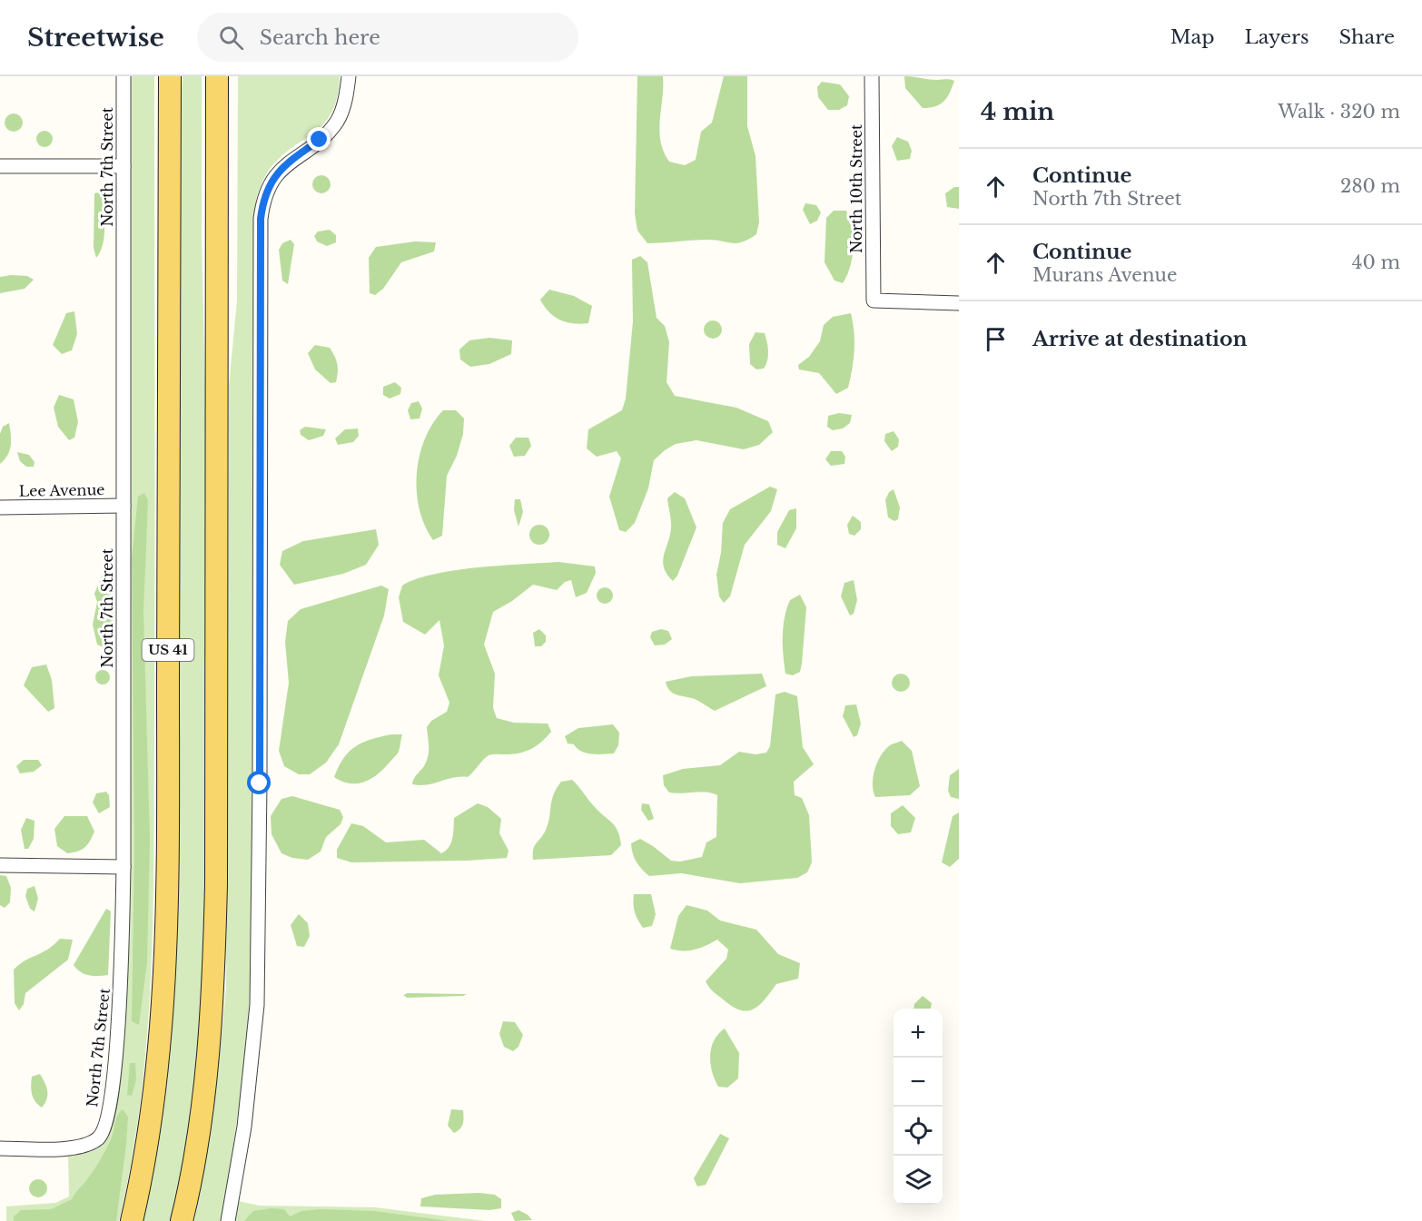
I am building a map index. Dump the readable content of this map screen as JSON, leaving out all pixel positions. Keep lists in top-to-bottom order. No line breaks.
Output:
{"streets":{"main road":["US 41"],"street":["North 7th Street","North 10th Street","Lee Avenue"]},"crossings":[["North 7th Street","Lee Avenue"]],"page":{"header":"Streetwise","search":"Search here","nav":["Map","Layers","Share"],"heading":["4 min","Walk · 320 m"],"list":[["Continue","North 7th Street","280 m"],["Continue","Murans Avenue","40 m"],"Arrive at destination"],"map_buttons":["+","−"]}}
